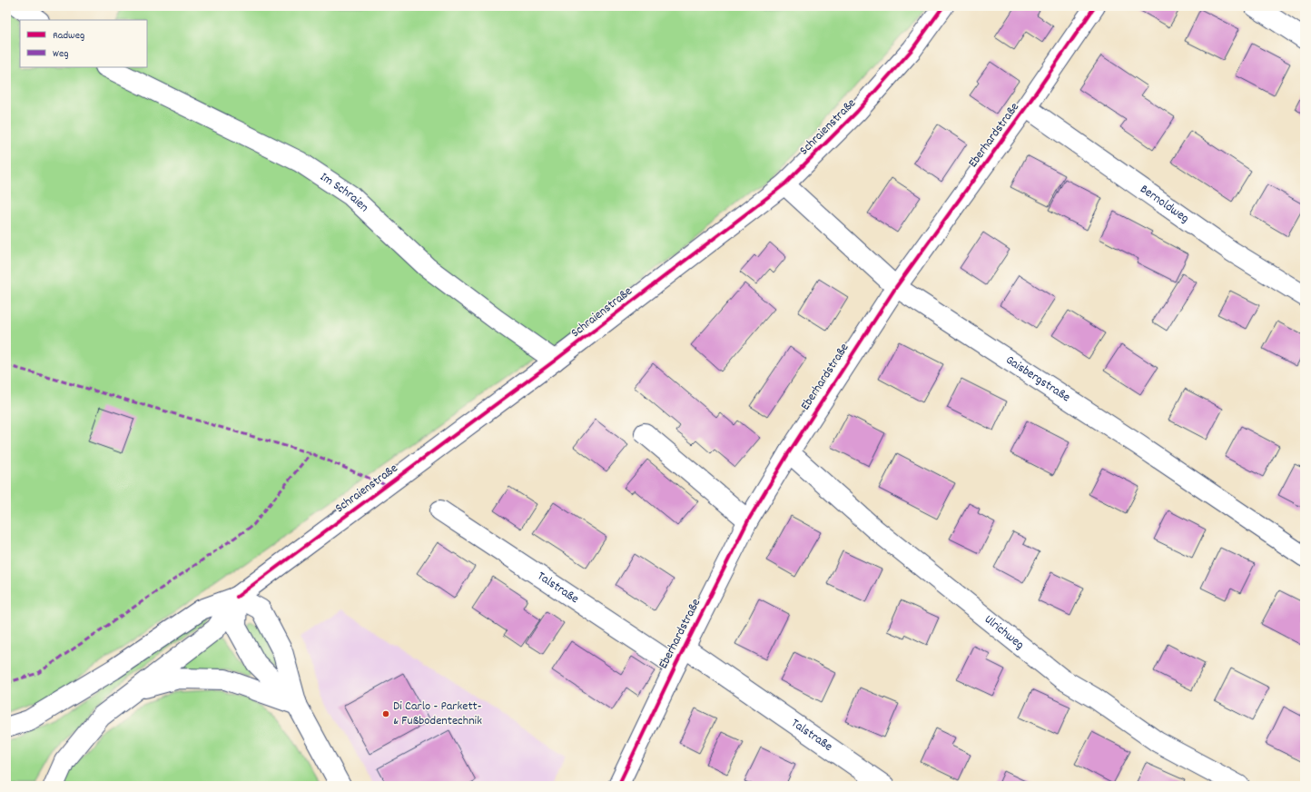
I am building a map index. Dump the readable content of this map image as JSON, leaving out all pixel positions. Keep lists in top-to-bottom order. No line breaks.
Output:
{"streets":{"main road":["Schraienstraße","Eberhardstraße","Im Schraien","Bernoldweg","Gaisbergstraße","Talstraße","Ulrichweg"]},"crossings":[["Schraienstraße","Im Schraien"],["Schraienstraße","Gaisbergstraße"],["Eberhardstraße","Bernoldweg"],["Eberhardstraße","Gaisbergstraße"],["Eberhardstraße","Talstraße"],["Eberhardstraße","Ulrichweg"]],"places":["Di Carlo - Parkett- & Fußbodentechnik"],"legend":["Radweg","Weg"]}
